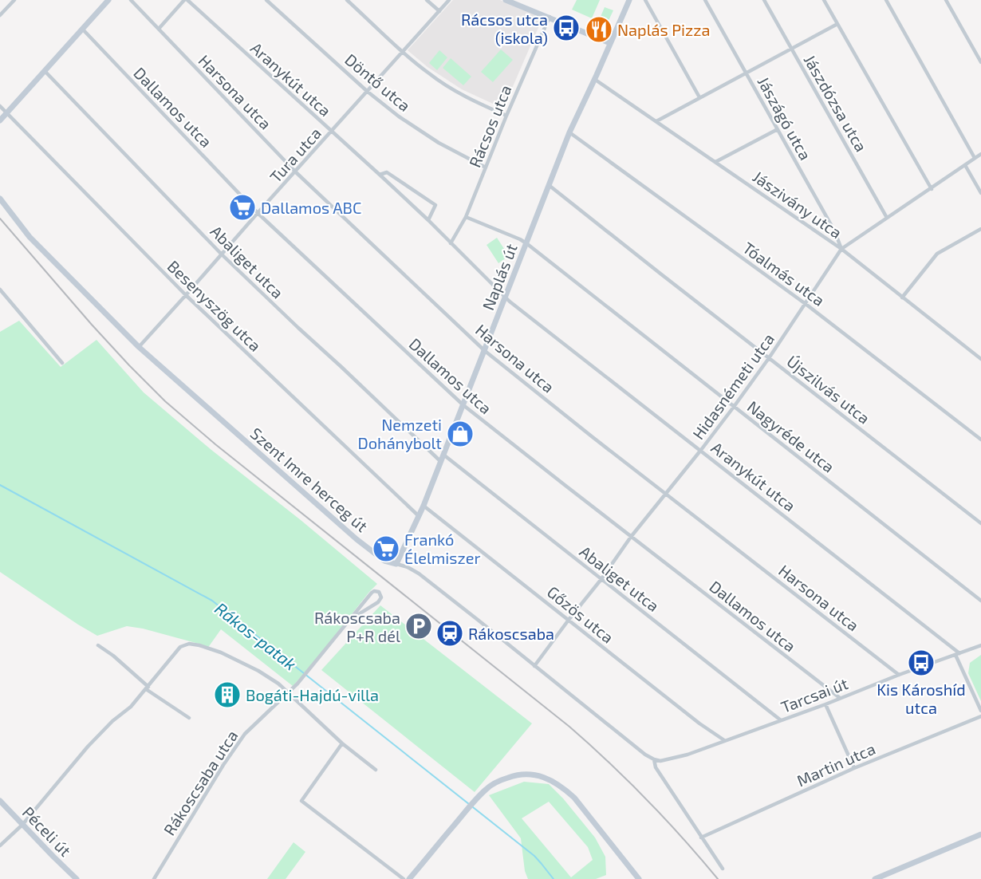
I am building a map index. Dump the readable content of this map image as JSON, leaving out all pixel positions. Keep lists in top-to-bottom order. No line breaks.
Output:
{"streets":{"street":["Aranykút utca","Döntő utca","Harsona utca","Jászdózsa utca","Dallamos utca","Jászágó utca","Rácsos utca","Tura utca","Jászivány utca","Abaliget utca","Tóalmás utca","Naplás út","Besenyszög utca","Hidasnémeti utca","Újszilvás utca","Nagyréde utca","Szent Imre herceg út","Gőzös utca","Tarcsai út","Martin utca","Rákoscsaba utca","Péceli út"]},"crossings":[["Aranykút utca","Rácsos utca"],["Aranykút utca","Tura utca"],["Aranykút utca","Naplás út"],["Aranykút utca","Hidasnémeti utca"],["Aranykút utca","Tarcsai út"],["Döntő utca","Rácsos utca"],["Döntő utca","Tura utca"],["Harsona utca","Tura utca"],["Harsona utca","Naplás út"],["Harsona utca","Hidasnémeti utca"],["Harsona utca","Tarcsai út"],["Jászdózsa utca","Hidasnémeti utca"],["Dallamos utca","Tura utca"],["Dallamos utca","Naplás út"],["Dallamos utca","Hidasnémeti utca"],["Dallamos utca","Tarcsai út"],["Jászágó utca","Jászivány utca"],["Jászágó utca","Hidasnémeti utca"],["Rácsos utca","Nagyréde utca"],["Tura utca","Abaliget utca"],["Tura utca","Besenyszög utca"],["Tura utca","Szent Imre herceg út"],["Jászivány utca","Naplás út"],["Jászivány utca","Hidasnémeti utca"],["Abaliget utca","Naplás út"],["Abaliget utca","Hidasnémeti utca"],["Abaliget utca","Tarcsai út"],["Tóalmás utca","Naplás út"],["Tóalmás utca","Hidasnémeti utca"],["Naplás út","Besenyszög utca"],["Naplás út","Újszilvás utca"],["Naplás út","Nagyréde utca"],["Naplás út","Szent Imre herceg út"],["Naplás út","Gőzös utca"],["Hidasnémeti utca","Újszilvás utca"],["Hidasnémeti utca","Nagyréde utca"],["Hidasnémeti utca","Szent Imre herceg út"],["Hidasnémeti utca","Gőzös utca"],["Szent Imre herceg út","Tarcsai út"],["Gőzös utca","Tarcsai út"]],"water":["Rákos-patak"],"places":{"bus stop":["Rácsos utca (iskola)","Kis Károshíd utca"],"restaurant":["Naplás Pizza"],"supermarket":["Dallamos ABC","Frankó Élelmiszer"],"shop":["Nemzeti Dohánybolt"],"parking":["Rákoscsaba P+R dél"],"station":["Rákoscsaba"],"building":["Bogáti-Hajdú-villa"]}}
